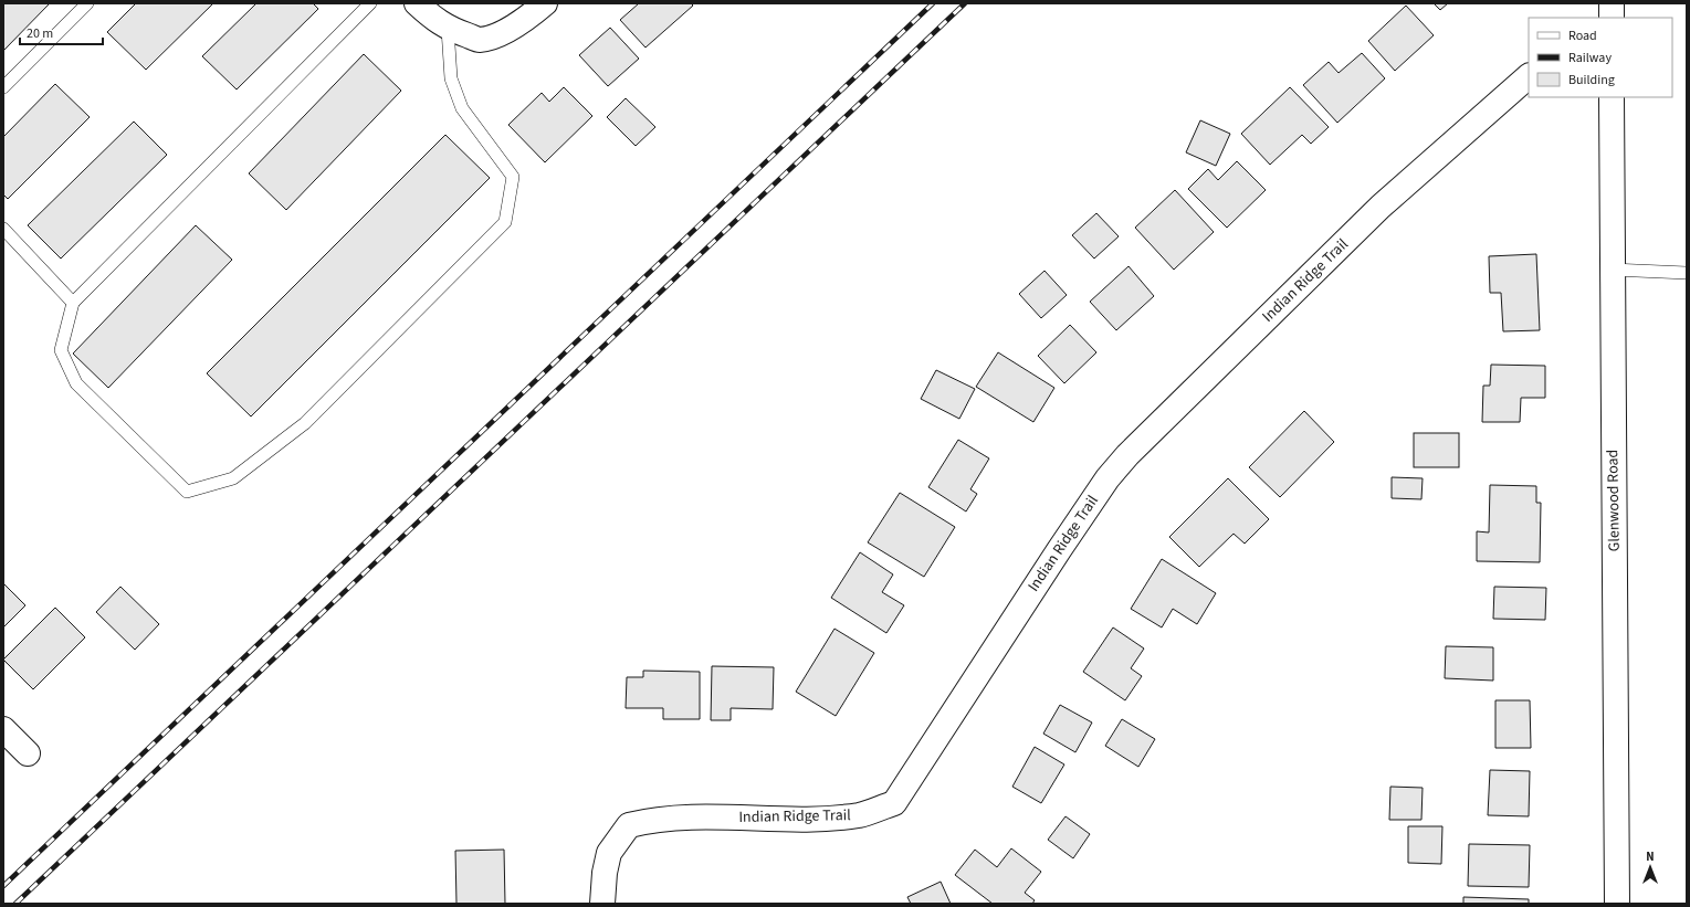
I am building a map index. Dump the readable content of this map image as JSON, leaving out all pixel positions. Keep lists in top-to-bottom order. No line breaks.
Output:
{"streets":{"street":["Indian Ridge Trail","Glenwood Road"]},"legend":["Road","Railway","Building"],"scale_bar":"20 m","north":"top"}
